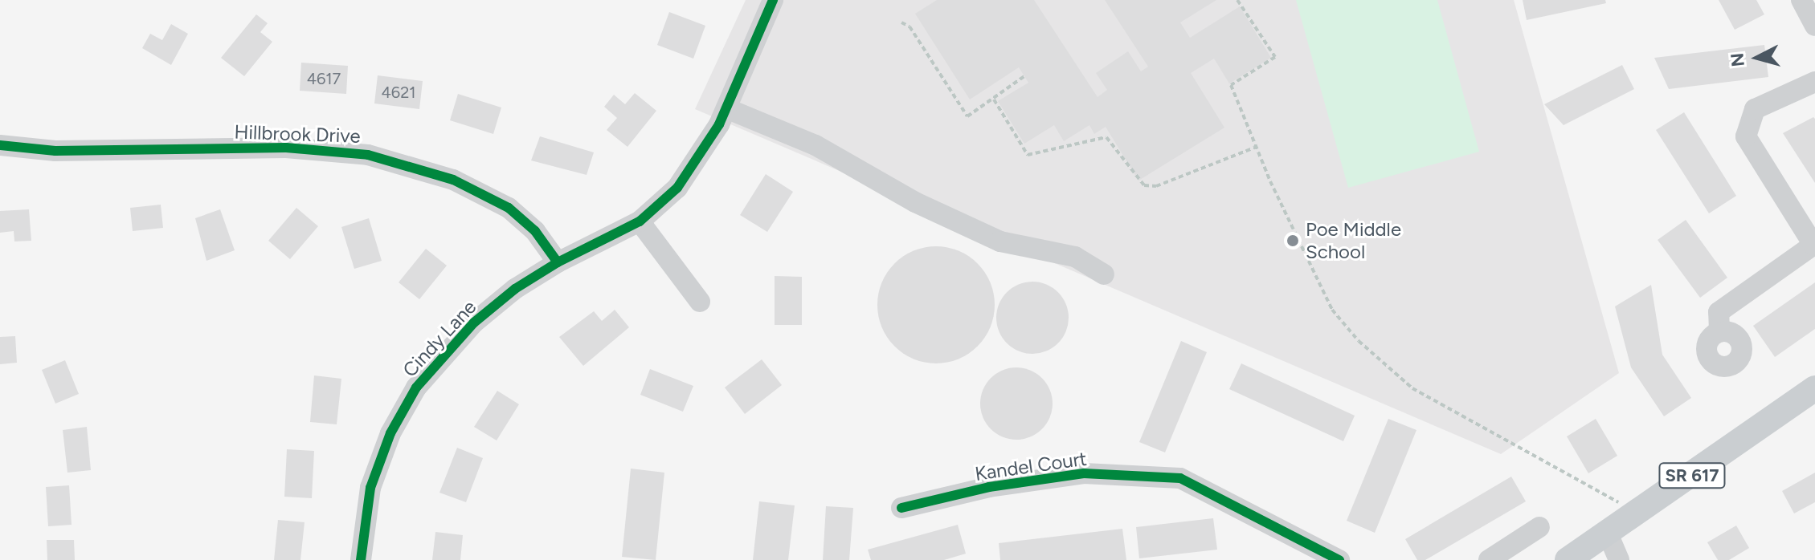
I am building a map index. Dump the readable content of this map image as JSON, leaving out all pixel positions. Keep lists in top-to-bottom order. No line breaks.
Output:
{"streets":{"main road":["SR 617"],"street":["Hillbrook Drive","Cindy Lane","Kandel Court"]},"crossings":[["Hillbrook Drive","Cindy Lane"]],"places":["Poe Middle School"],"house_numbers":["4617","4621"],"north":"left"}
